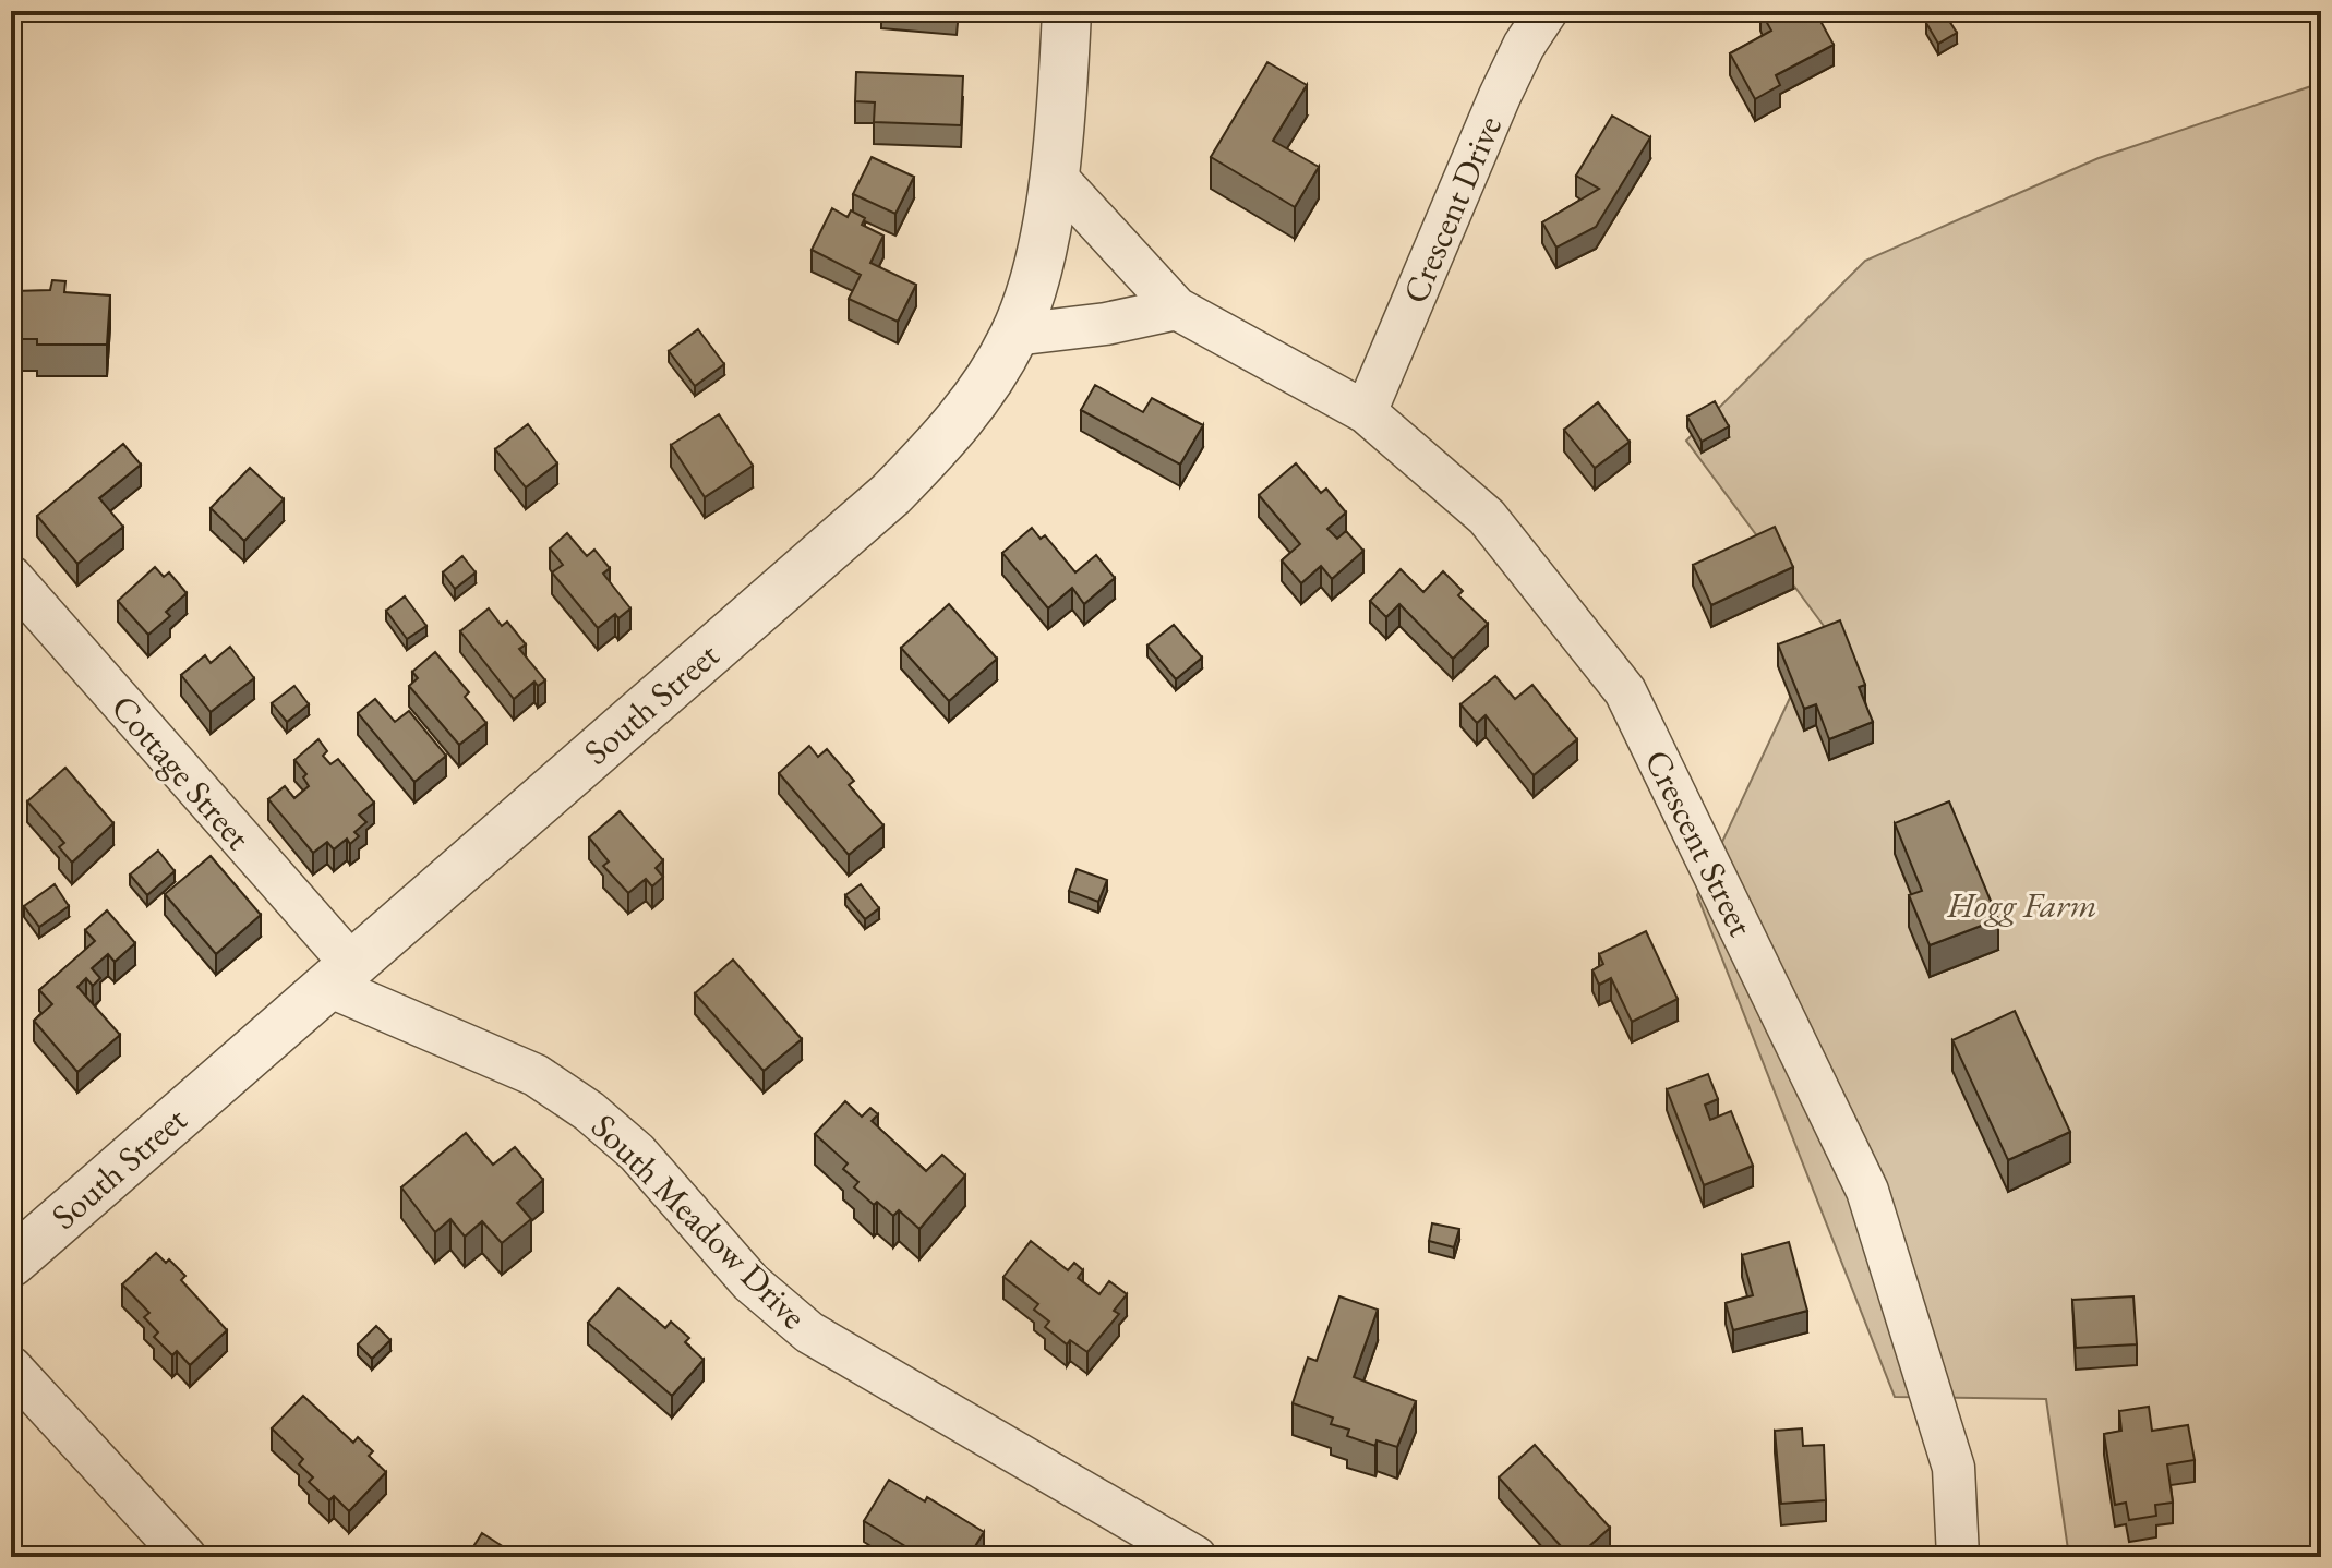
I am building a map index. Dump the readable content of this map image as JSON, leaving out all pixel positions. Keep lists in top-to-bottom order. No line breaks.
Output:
{"streets":{"street":["Crescent Drive","South Street","Cottage Street","Crescent Street","South Meadow Drive"]},"crossings":[["Crescent Drive","Crescent Street"],["South Street","Cottage Street"],["South Street","Crescent Street"],["South Street","South Meadow Drive"],["Cottage Street","South Meadow Drive"]],"parks":["Hogg Farm"]}
